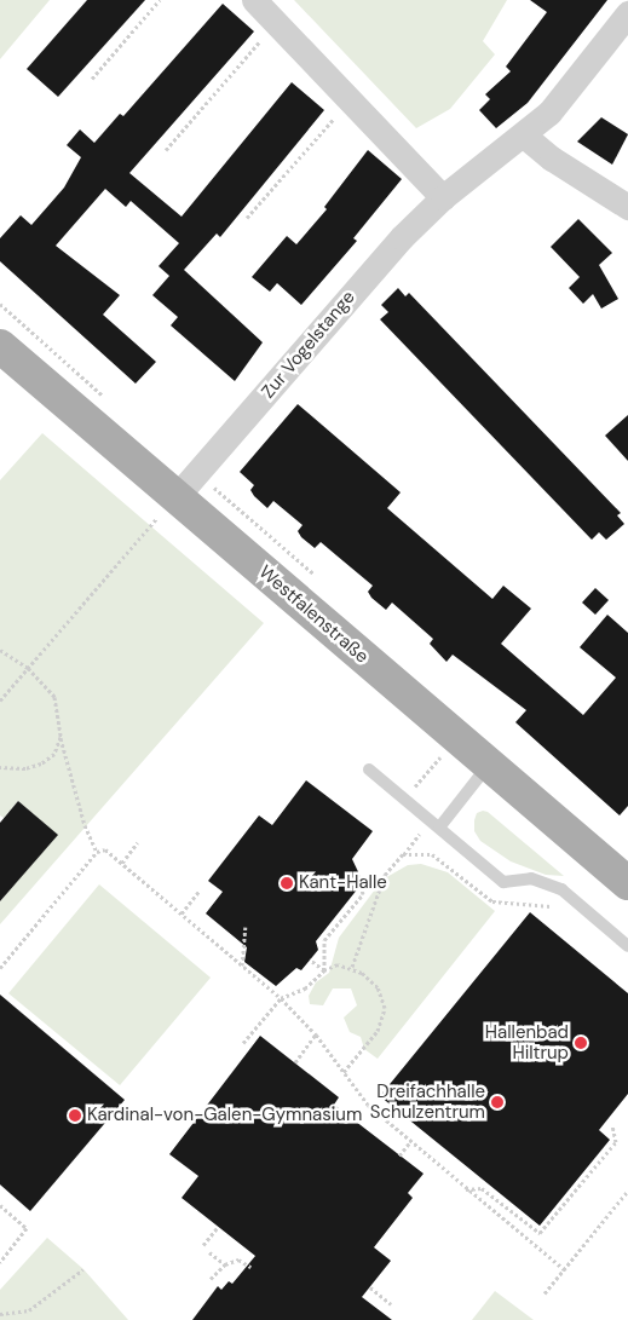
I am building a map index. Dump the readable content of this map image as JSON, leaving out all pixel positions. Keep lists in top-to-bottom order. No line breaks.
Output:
{"streets":{"main road":["Westfalenstraße"],"street":["Zur Vogelstange"]},"crossings":[["Zur Vogelstange","Westfalenstraße"]],"places":["Kant-Halle","Hallenbad Hiltrup","Dreifachhalle Schulzentrum","Kardinal-von-Galen-Gymnasium"]}
